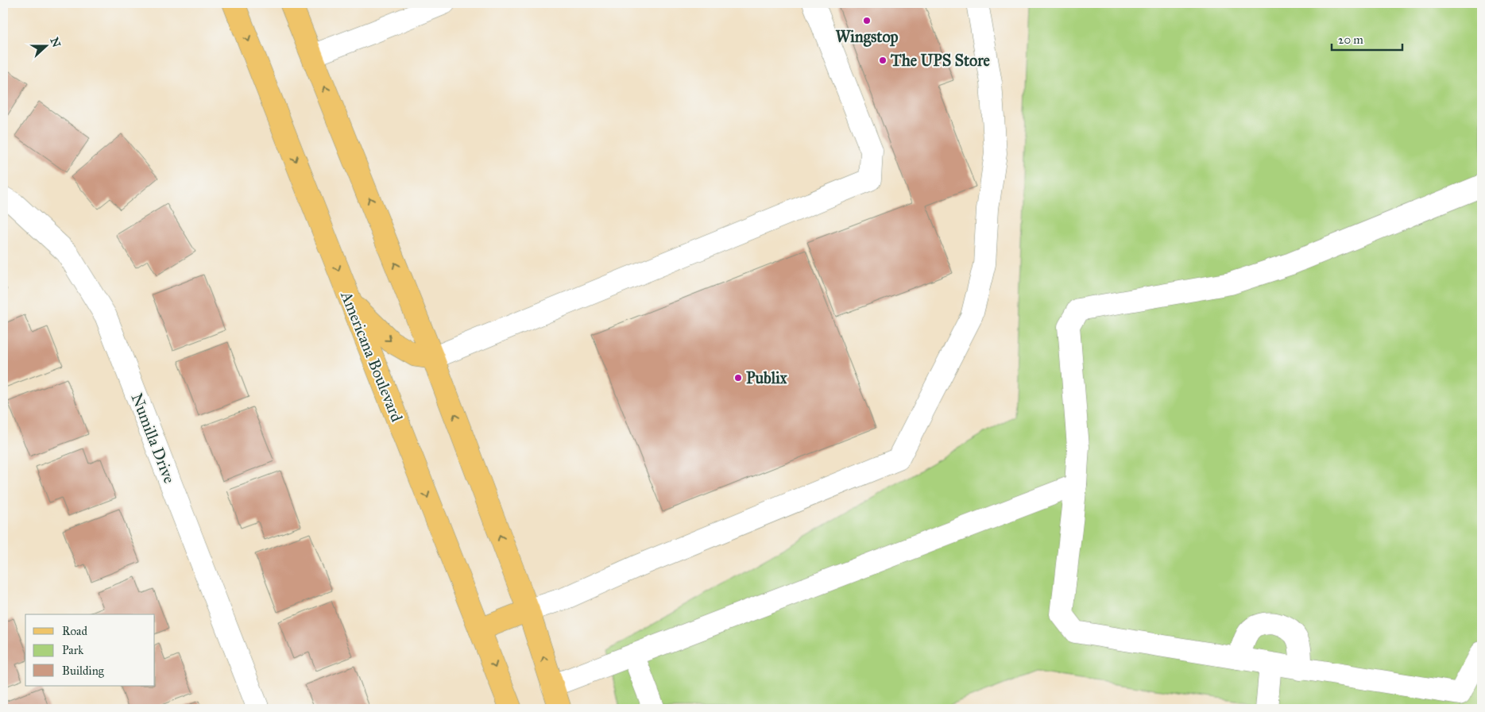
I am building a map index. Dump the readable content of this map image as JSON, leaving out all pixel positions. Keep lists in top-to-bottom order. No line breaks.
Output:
{"streets":{"main road":["Americana Boulevard"],"street":["Numilla Drive"]},"places":["Wingstop","The UPS Store","Publix"],"legend":["Road","Park","Building"],"scale_bar":"20 m","north":"right"}
